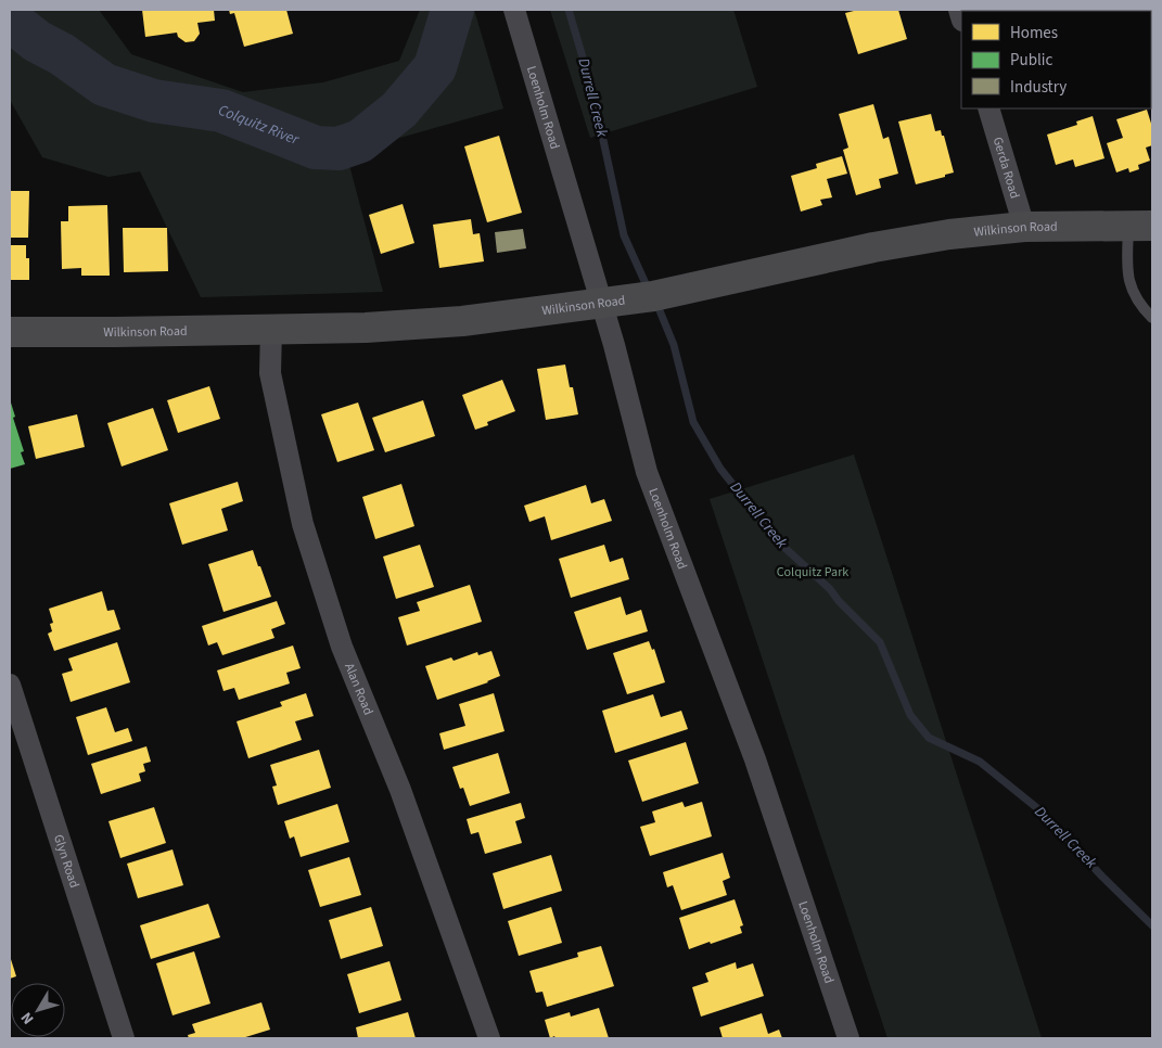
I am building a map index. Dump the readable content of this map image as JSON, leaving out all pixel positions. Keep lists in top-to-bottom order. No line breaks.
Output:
{"streets":{"main road":["Wilkinson Road"],"street":["Loenholm Road","Gerda Road","Alan Road","Glyn Road"]},"crossings":[["Loenholm Road","Wilkinson Road"],["Gerda Road","Wilkinson Road"],["Wilkinson Road","Alan Road"]],"water":["Durrell Creek","Colquitz River"],"parks":["Colquitz Park"],"legend":["Homes","Public","Industry"],"north":"bottom left"}
